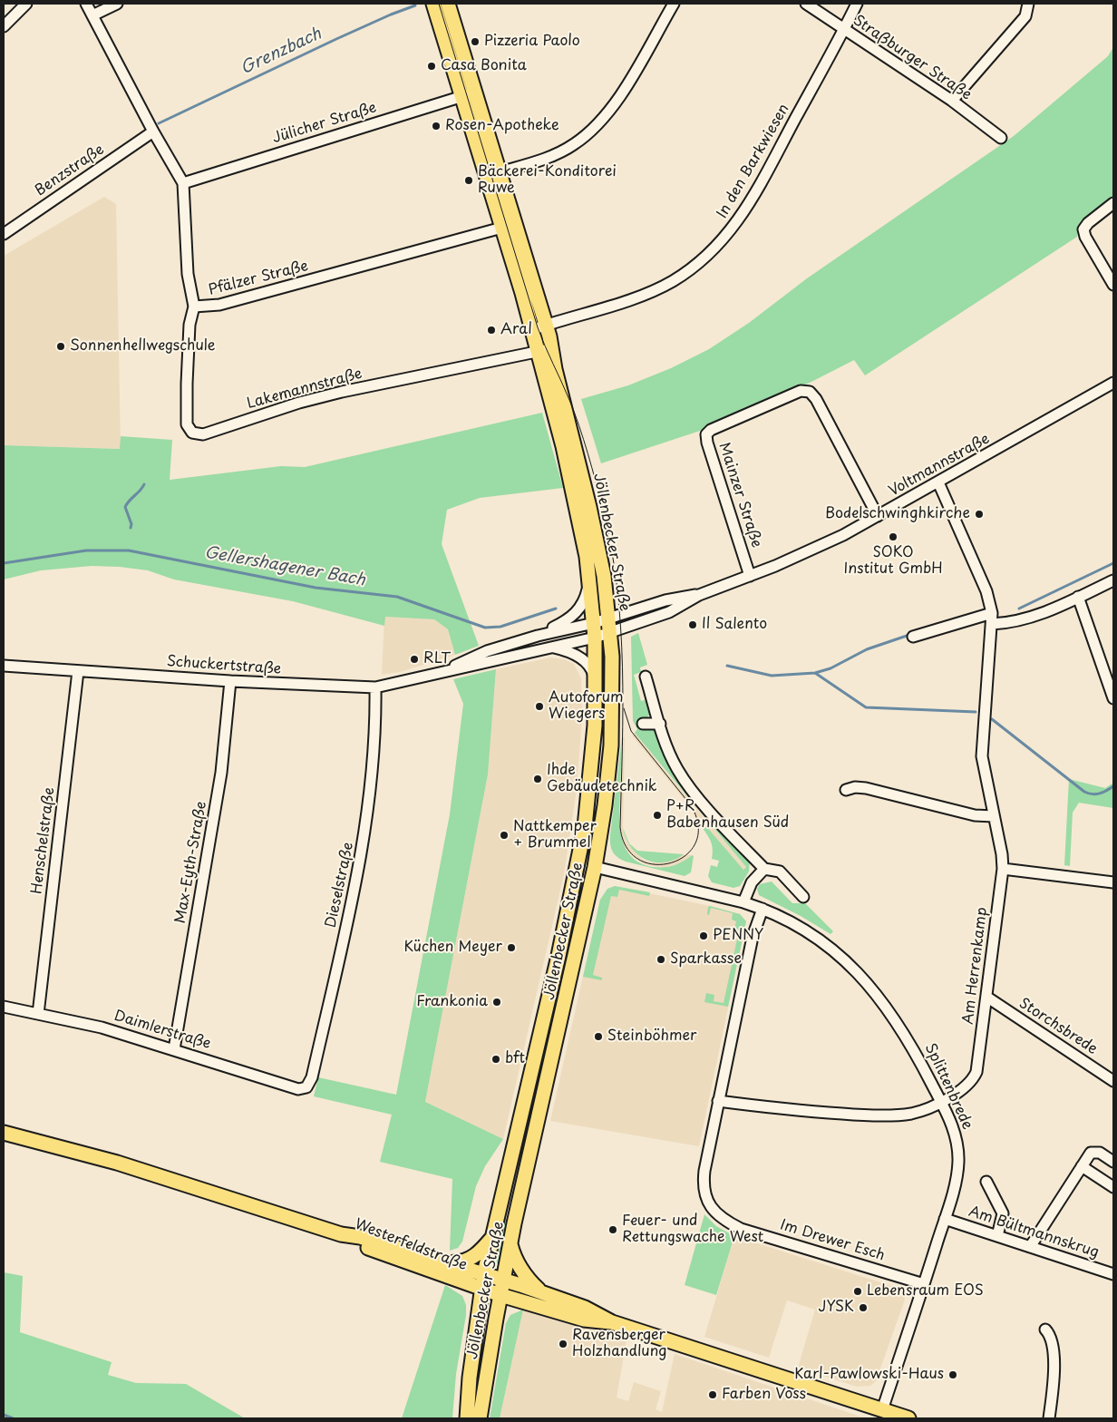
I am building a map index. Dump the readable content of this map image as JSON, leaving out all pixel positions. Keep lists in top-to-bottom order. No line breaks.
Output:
{"streets":{"main road":["Jöllenbecker Straße","Splittenbrede","Westerfeldstraße"],"street":["Straßburger Straße","Jülicher Straße","In den Barkwiesen","Benzstraße","Pfälzer Straße","Lakemannstraße","Voltmannstraße","Mainzer Straße","Schuckertstraße","Henschelstraße","Max-Eyth-Straße","Dieselstraße","Am Herrenkamp","Storchsbrede","Daimlerstraße","Am Bültmannskrug","Im Drewer Esch"]},"crossings":[["Straßburger Straße","In den Barkwiesen"],["Jülicher Straße","Pfälzer Straße"],["Jülicher Straße","Jöllenbecker Straße"],["In den Barkwiesen","Jöllenbecker Straße"],["Benzstraße","Pfälzer Straße"],["Pfälzer Straße","Lakemannstraße"],["Pfälzer Straße","Jöllenbecker Straße"],["Lakemannstraße","Jöllenbecker Straße"],["Voltmannstraße","Mainzer Straße"],["Voltmannstraße","Jöllenbecker Straße"],["Voltmannstraße","Schuckertstraße"],["Voltmannstraße","Am Herrenkamp"],["Jöllenbecker Straße","Schuckertstraße"],["Jöllenbecker Straße","Splittenbrede"],["Jöllenbecker Straße","Westerfeldstraße"],["Schuckertstraße","Henschelstraße"],["Schuckertstraße","Max-Eyth-Straße"],["Schuckertstraße","Dieselstraße"],["Henschelstraße","Daimlerstraße"],["Max-Eyth-Straße","Daimlerstraße"],["Dieselstraße","Daimlerstraße"],["Am Herrenkamp","Storchsbrede"],["Am Herrenkamp","Splittenbrede"],["Splittenbrede","Am Bültmannskrug"],["Splittenbrede","Im Drewer Esch"]],"water":["Grenzbach","Gellershagener Bach"],"places":["Pizzeria Paolo","Casa Bonita","Rosen-Apotheke","Bäckerei-Konditorei Ruwe","Aral","Sonnenhellwegschule","Bodelschwinghkirche","SOKO Institut GmbH","Il Salento","RLT","Autoforum Wiegers","Ihde Gebäudetechnik","P+R Babenhausen Süd","Nattkemper + Brummel","PENNY","Küchen Meyer","Sparkasse","Frankonia","Steinböhmer","bft","Feuer- und Rettungswache West","Lebensraum EOS","JYSK","Ravensberger Holzhandlung","Karl-Pawlowski-Haus","Farben Voss"]}
